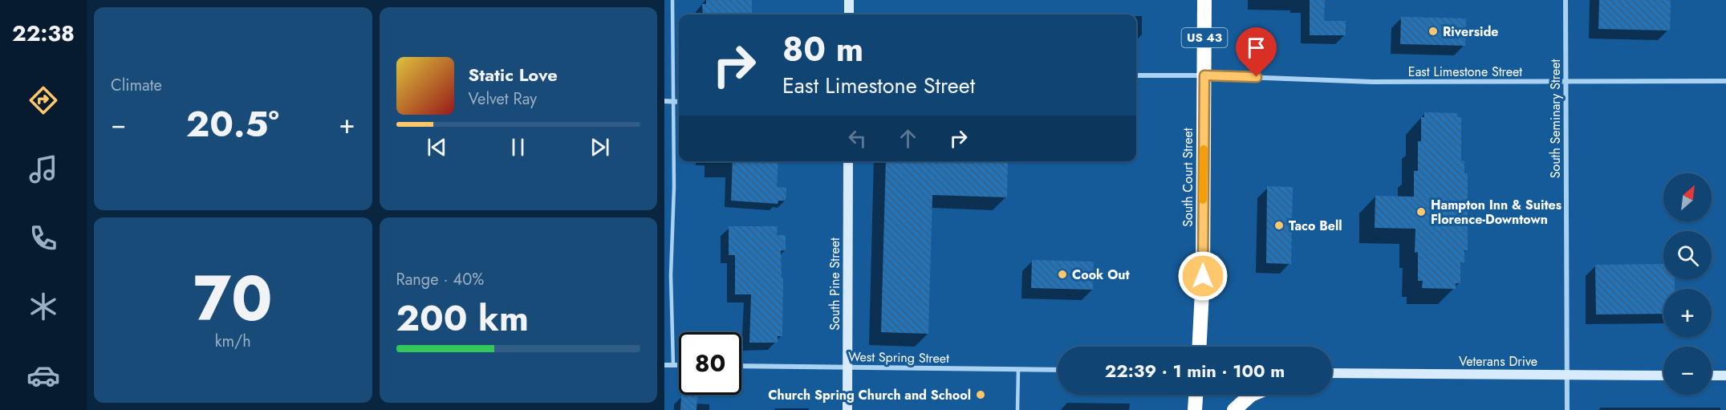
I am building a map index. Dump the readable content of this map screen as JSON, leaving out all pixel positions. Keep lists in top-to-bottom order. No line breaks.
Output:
{"streets":{"highway":["US 43","South Court Street"],"main road":["South Pine Street","Veterans Drive"],"street":["East Limestone Street","South Seminary Street","West Spring Street"]},"crossings":[["East Limestone Street","South Seminary Street"],["East Limestone Street","South Court Street"],["South Seminary Street","Veterans Drive"],["South Pine Street","West Spring Street"]],"places":["Riverside","Hampton Inn & Suites Florence-Downtown","Taco Bell","Cook Out","Church Spring Church and School"],"north":"top right","page":{"tabs":"22:38","tile":["Climate",["70","km/h"],["Range · 40%","200 km"]],"turn":["80 m","East Limestone Street"],"song":["Static Love","Velvet Ray"],"heat":["−","20.5°","+"],"map_buttons":["+","−"],"limit":"80","trip":"22:39 · 1 min · 100 m"}}
